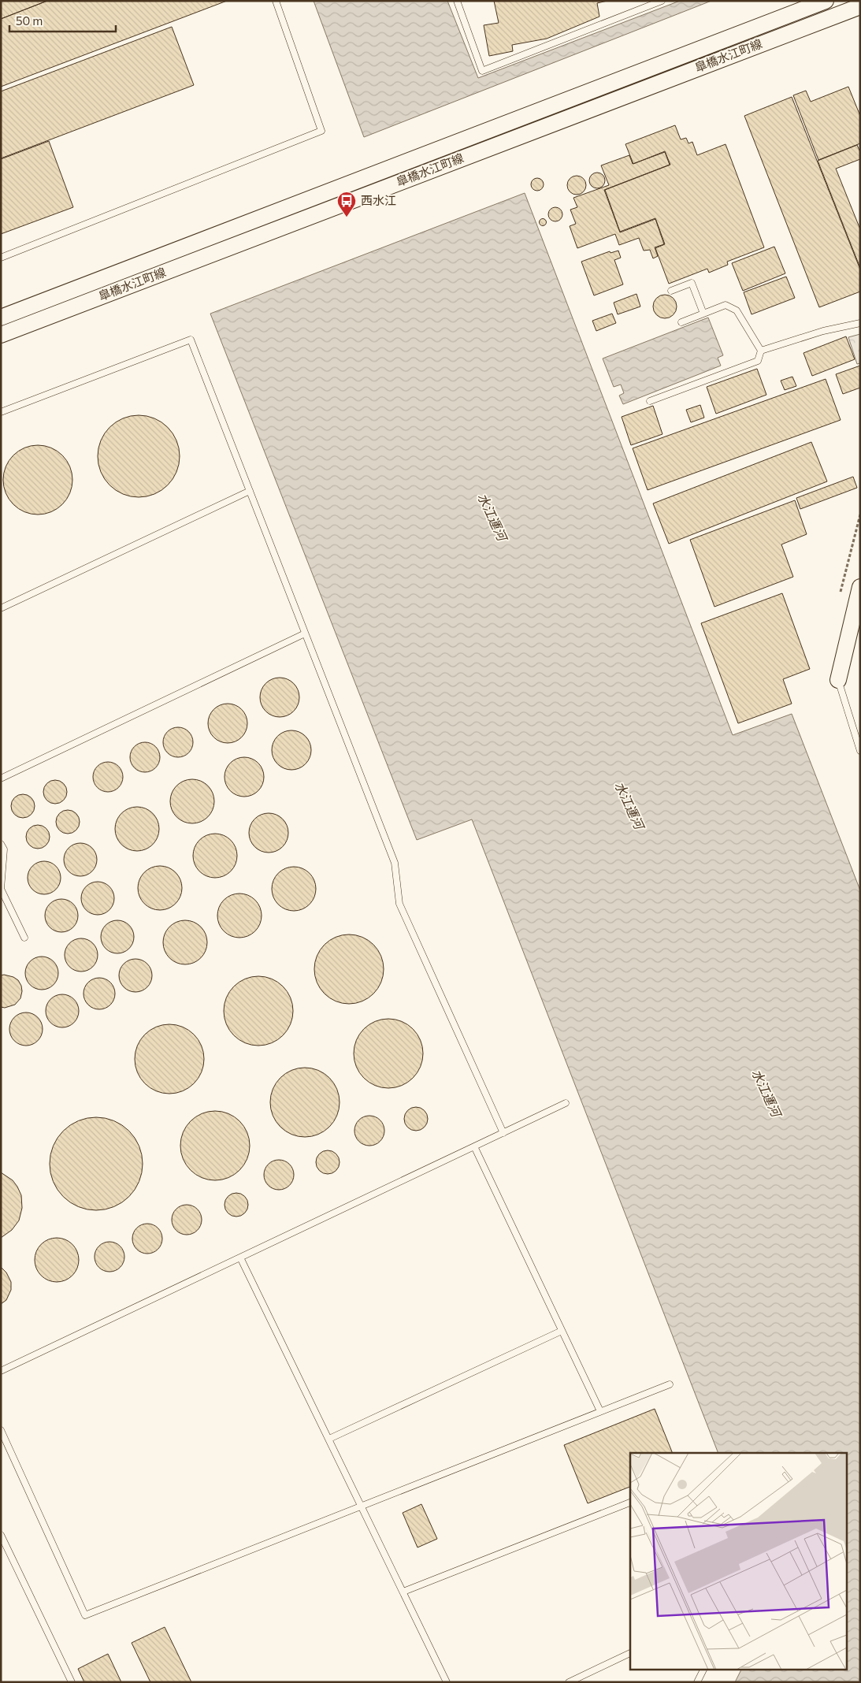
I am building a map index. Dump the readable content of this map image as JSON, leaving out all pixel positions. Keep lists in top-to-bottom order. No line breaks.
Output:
{"streets":{"street":["皐橋水江町線"]},"water":["水江運河"],"places":{"bus stop":["西水江"]},"scale_bar":"50 m"}
